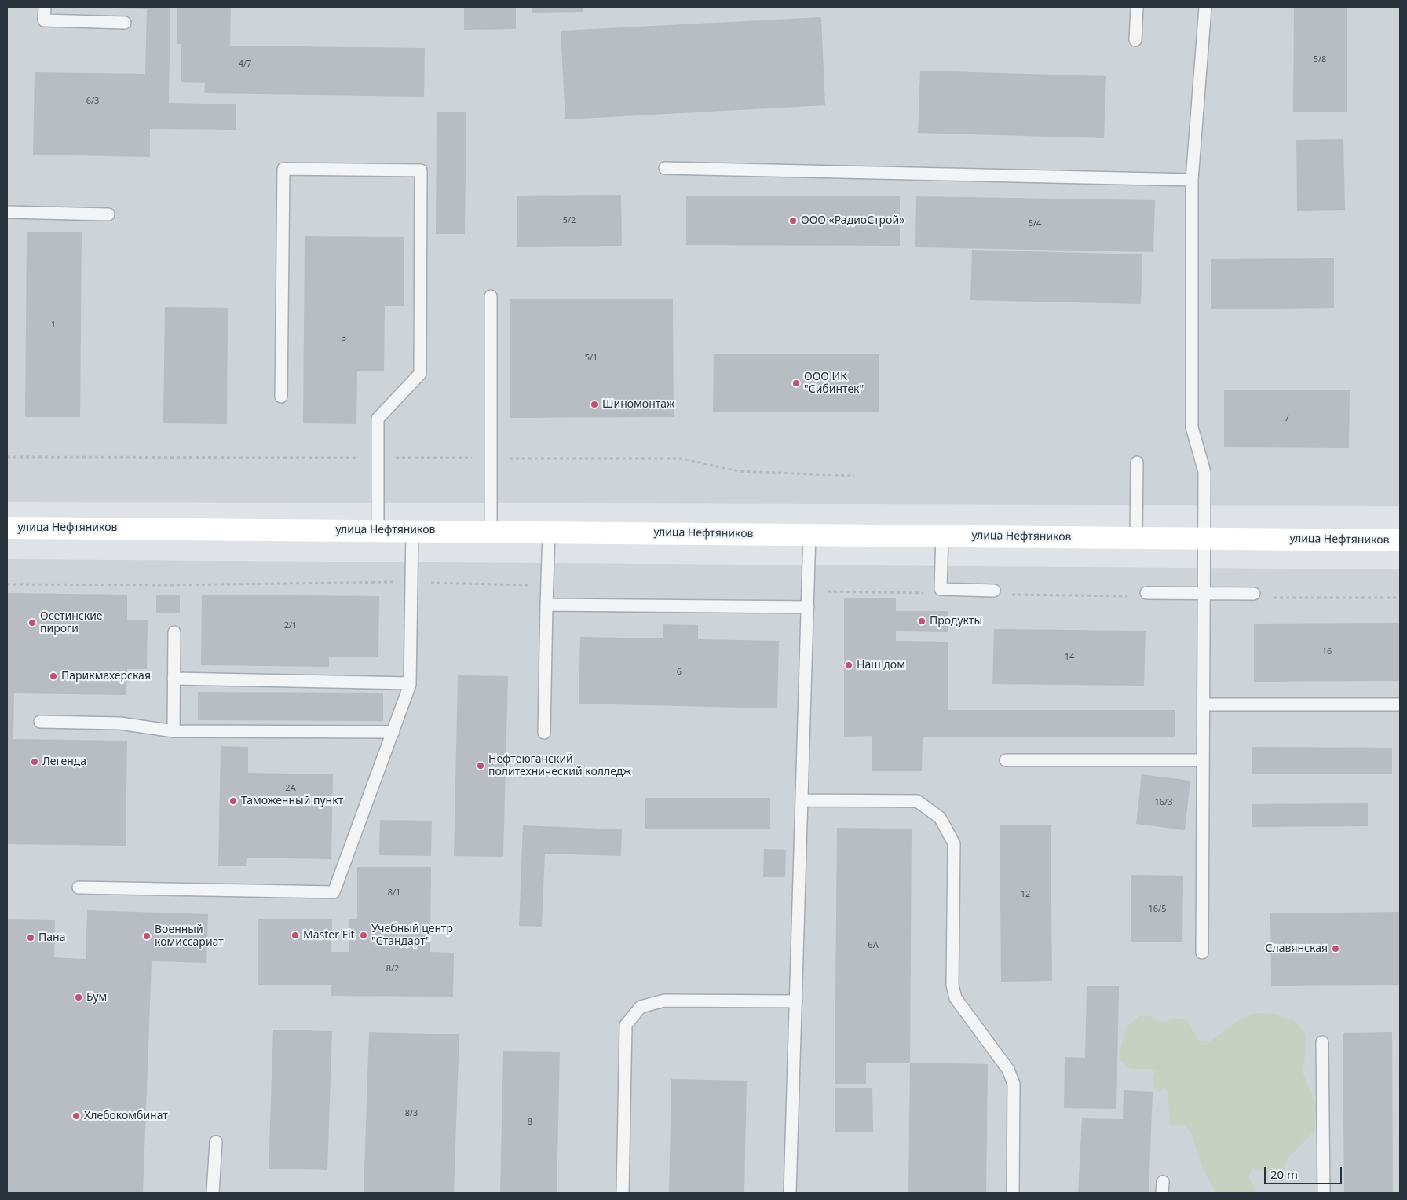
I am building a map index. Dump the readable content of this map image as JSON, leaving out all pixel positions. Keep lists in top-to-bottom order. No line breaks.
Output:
{"streets":{"main road":["улица Нефтяников"]},"places":["ООО «РадиоСтрой»","ООО ИК \"Сибинтек\"","Шиномонтаж","Продукты","Осетинские пироги","Наш дом","Парикмахерская","Легенда","Нефтеюганский политехнический колледж","Таможенный пункт","Master Fit","Учебный центр \"Стандарт\"","Военный комиссариат","Пана","Славянская","Бум","Хлебокомбинат"],"house_numbers":["5/8","4/7","6/3","5/2","5/4","1","3","5/1","7","2/1","16","14","6","2А","16/3","8/1","12","16/5","6А","8/2","8/3","8"],"scale_bar":"20 m"}
